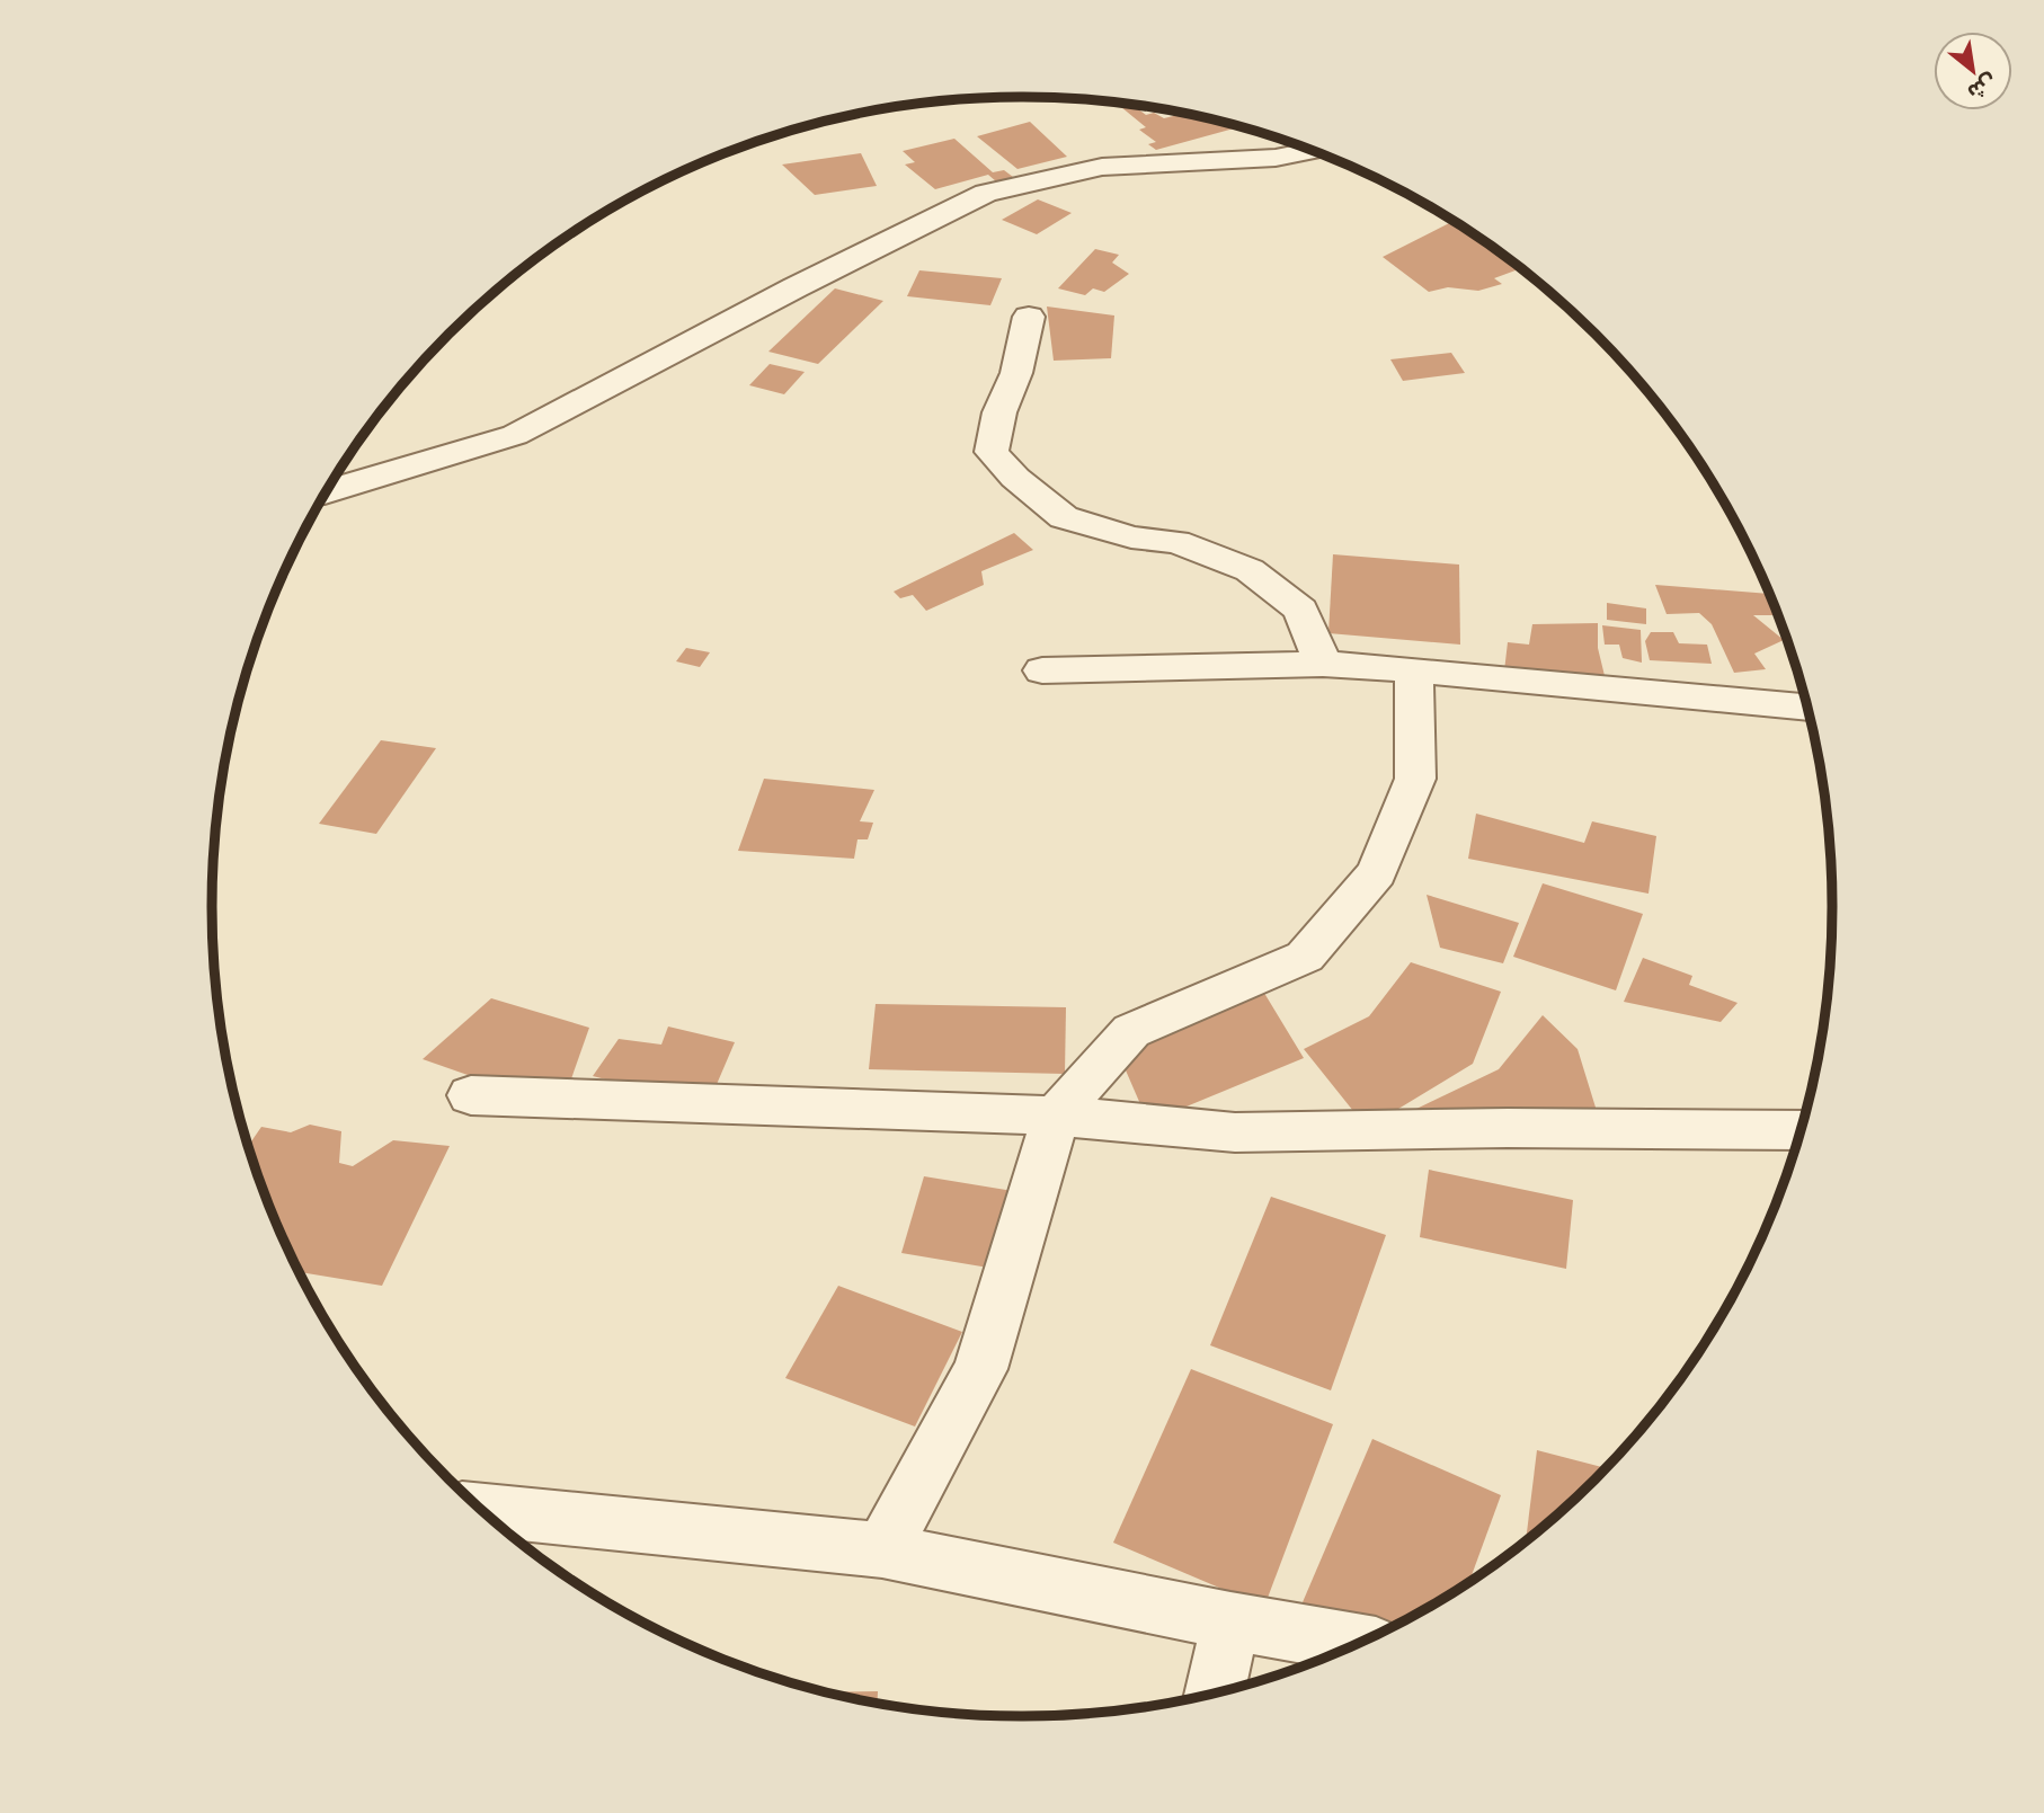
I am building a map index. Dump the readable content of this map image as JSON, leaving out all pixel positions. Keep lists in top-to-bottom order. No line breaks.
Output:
{"north":"bottom right"}
